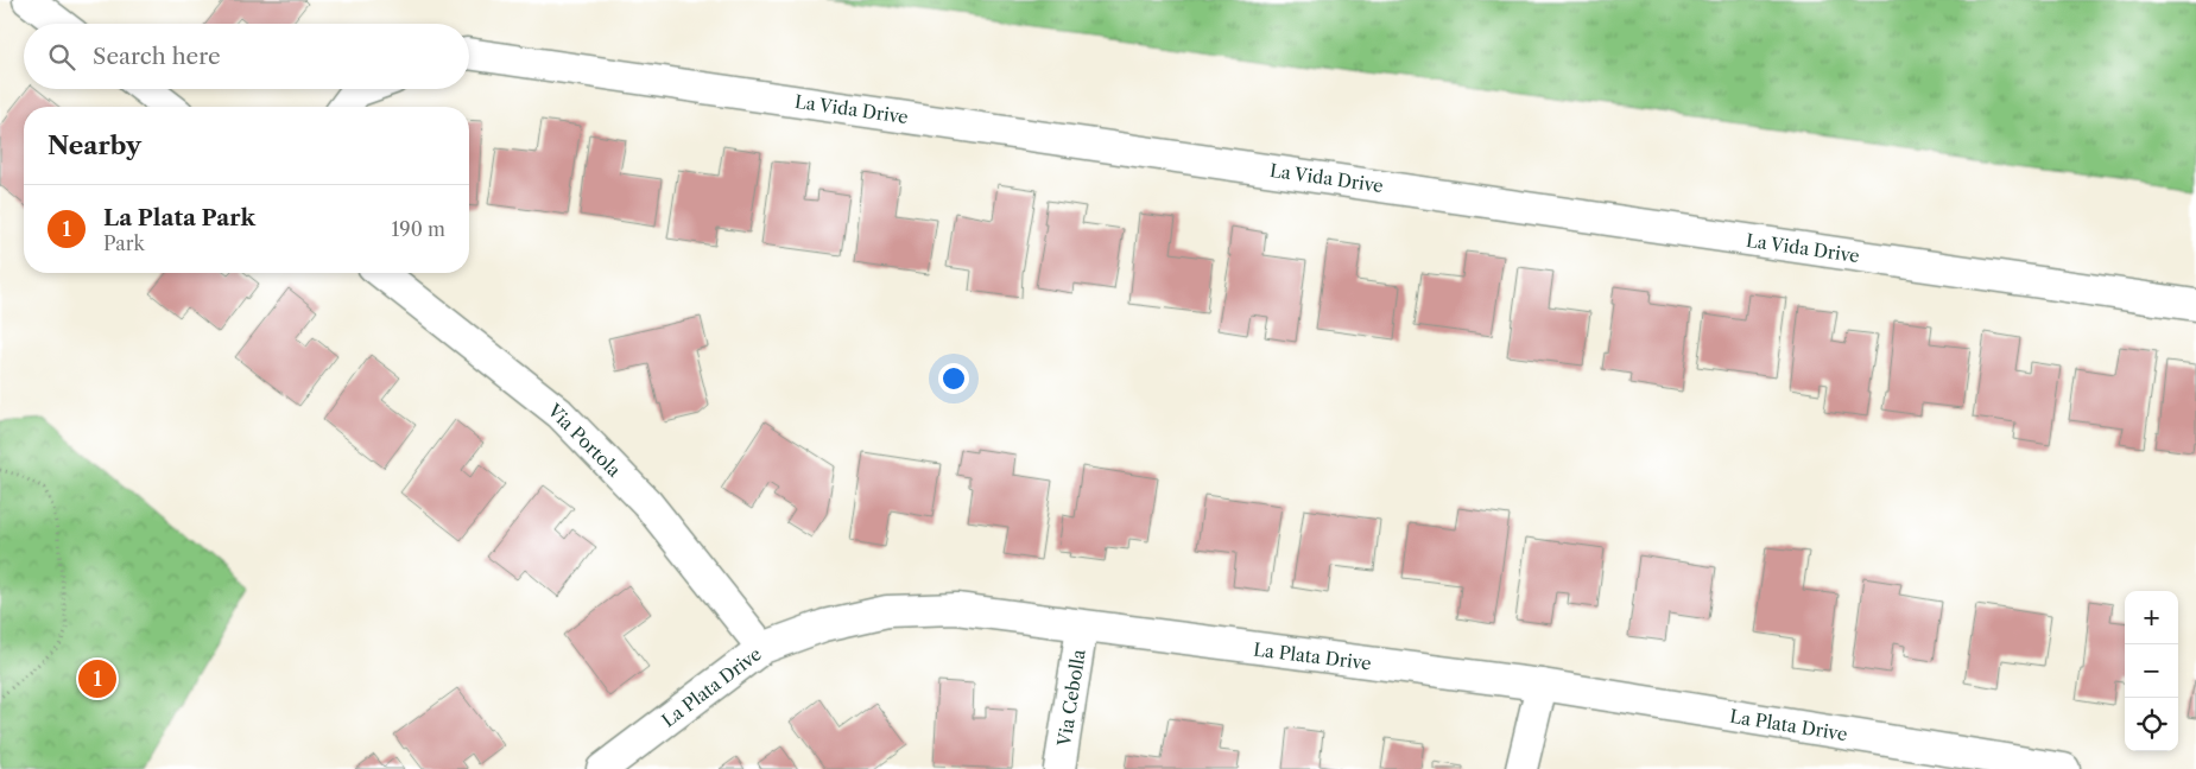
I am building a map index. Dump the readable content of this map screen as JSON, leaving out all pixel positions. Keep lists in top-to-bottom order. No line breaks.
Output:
{"streets":{"street":["La Vida Drive","Via Portola","La Plata Drive","Via Cebolla"]},"crossings":[["Via Portola","La Plata Drive"],["La Plata Drive","Via Cebolla"]],"page":{"search":"Search here","heading":"Nearby","list":[{"mark":"1","name":"La Plata Park","note":"Park","value":"190 m"}],"map_buttons":["+","−"],"pins":"1"}}
